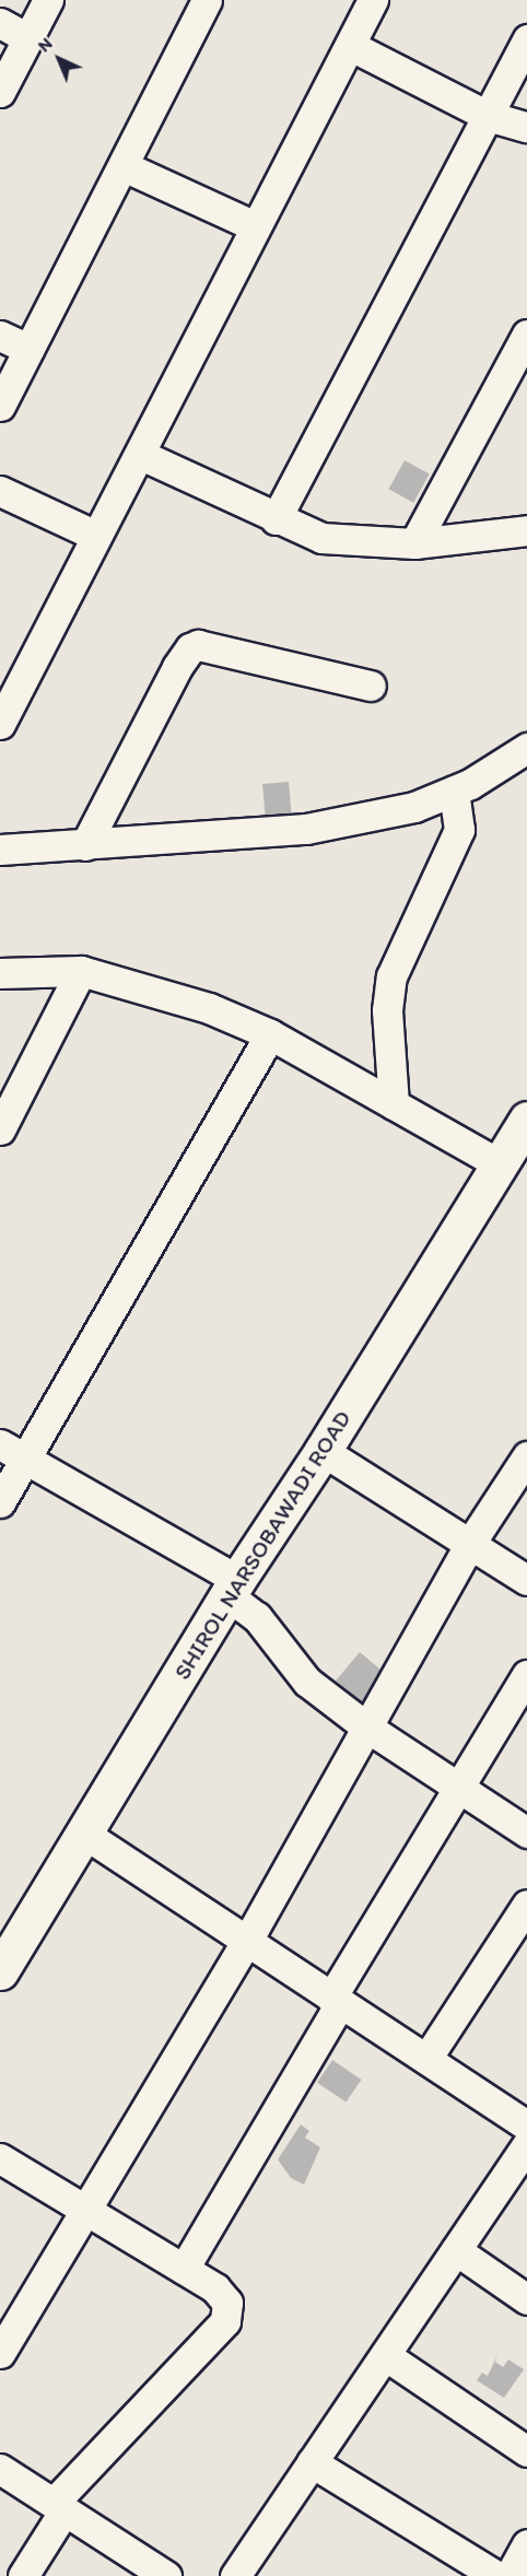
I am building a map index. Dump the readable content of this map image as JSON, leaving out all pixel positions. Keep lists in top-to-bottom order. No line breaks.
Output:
{"streets":{"main road":["SHIROL NARSOBAWADI ROAD"]},"north":"top left"}
